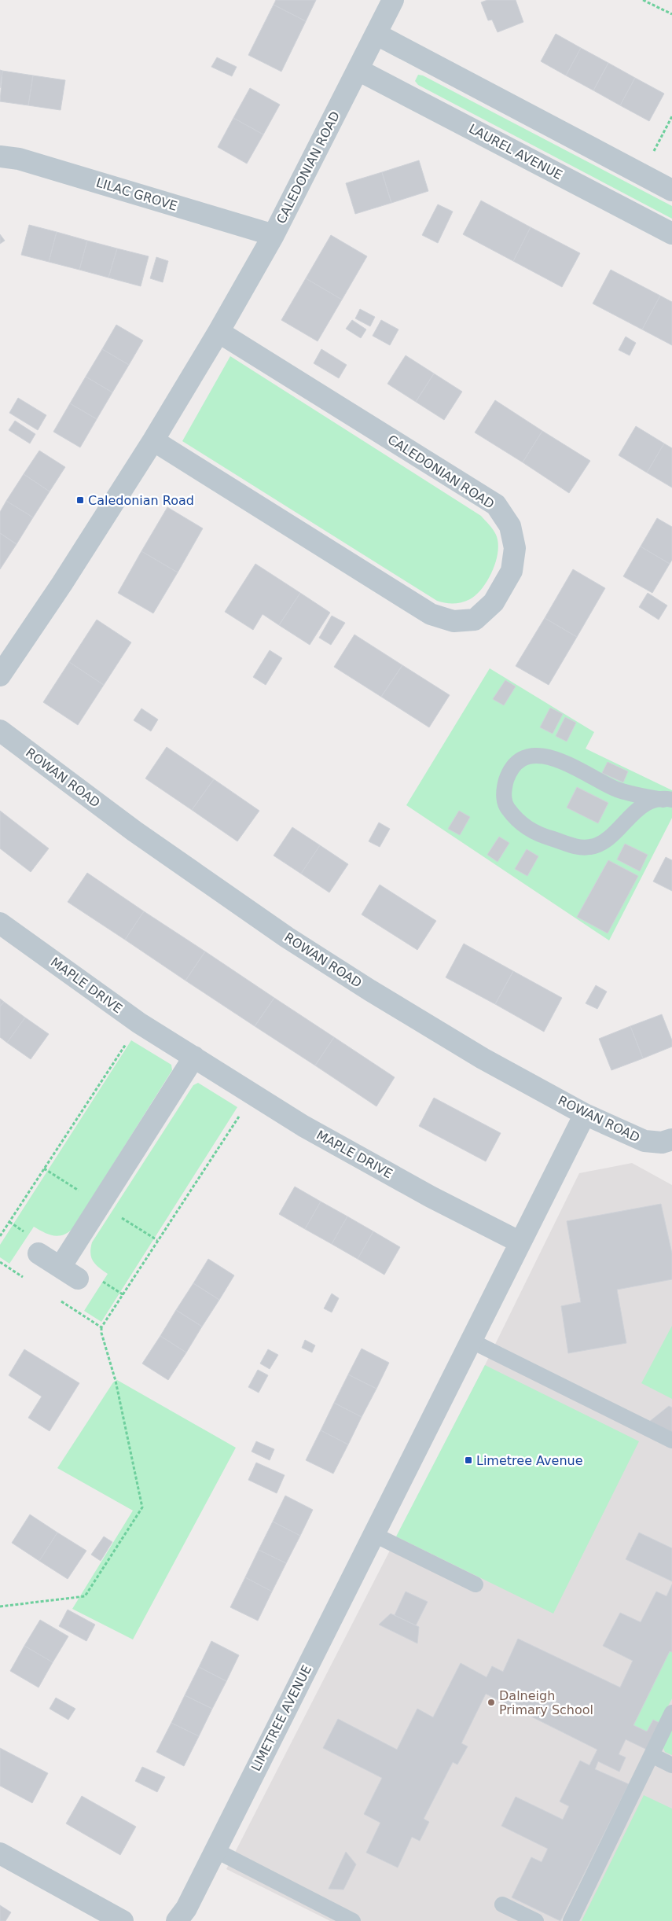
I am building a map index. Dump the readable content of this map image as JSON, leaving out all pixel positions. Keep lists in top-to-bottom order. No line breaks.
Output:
{"streets":{"street":["LAUREL AVENUE","CALEDONIAN ROAD","LILAC GROVE","ROWAN ROAD","MAPLE DRIVE","LIMETREE AVENUE"]},"crossings":[["LAUREL AVENUE","CALEDONIAN ROAD"],["CALEDONIAN ROAD","LILAC GROVE"],["ROWAN ROAD","LIMETREE AVENUE"],["MAPLE DRIVE","LIMETREE AVENUE"]],"places":{"transit":["Caledonian Road","Limetree Avenue"],"other":["Dalneigh Primary School"]}}
